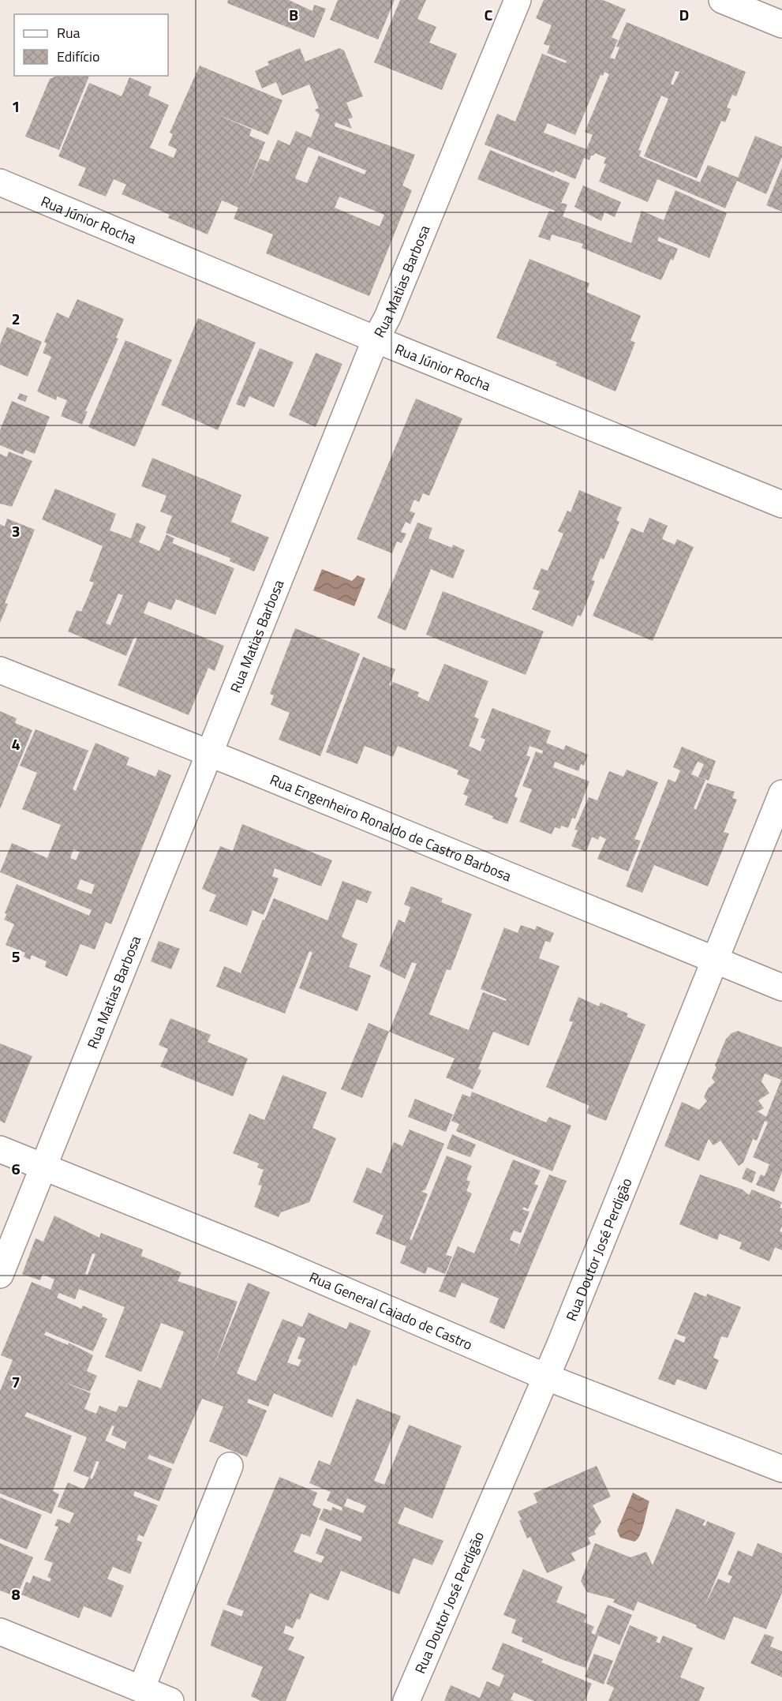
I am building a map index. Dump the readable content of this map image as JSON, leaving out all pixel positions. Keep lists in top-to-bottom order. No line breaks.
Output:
{"streets":{"street":["Rua Júnior Rocha","Rua Matias Barbosa","Rua Engenheiro Ronaldo de Castro Barbosa","Rua Doutor José Perdigão","Rua General Caiado de Castro"]},"crossings":[["Rua Júnior Rocha","Rua Matias Barbosa"],["Rua Matias Barbosa","Rua Engenheiro Ronaldo de Castro Barbosa"],["Rua Matias Barbosa","Rua General Caiado de Castro"],["Rua Engenheiro Ronaldo de Castro Barbosa","Rua Doutor José Perdigão"],["Rua Doutor José Perdigão","Rua General Caiado de Castro"]],"legend":["Rua","Edifício"],"grid":{"columns":["B","C","D"],"rows":["1","2","3","4","5","6","7","8"]}}
